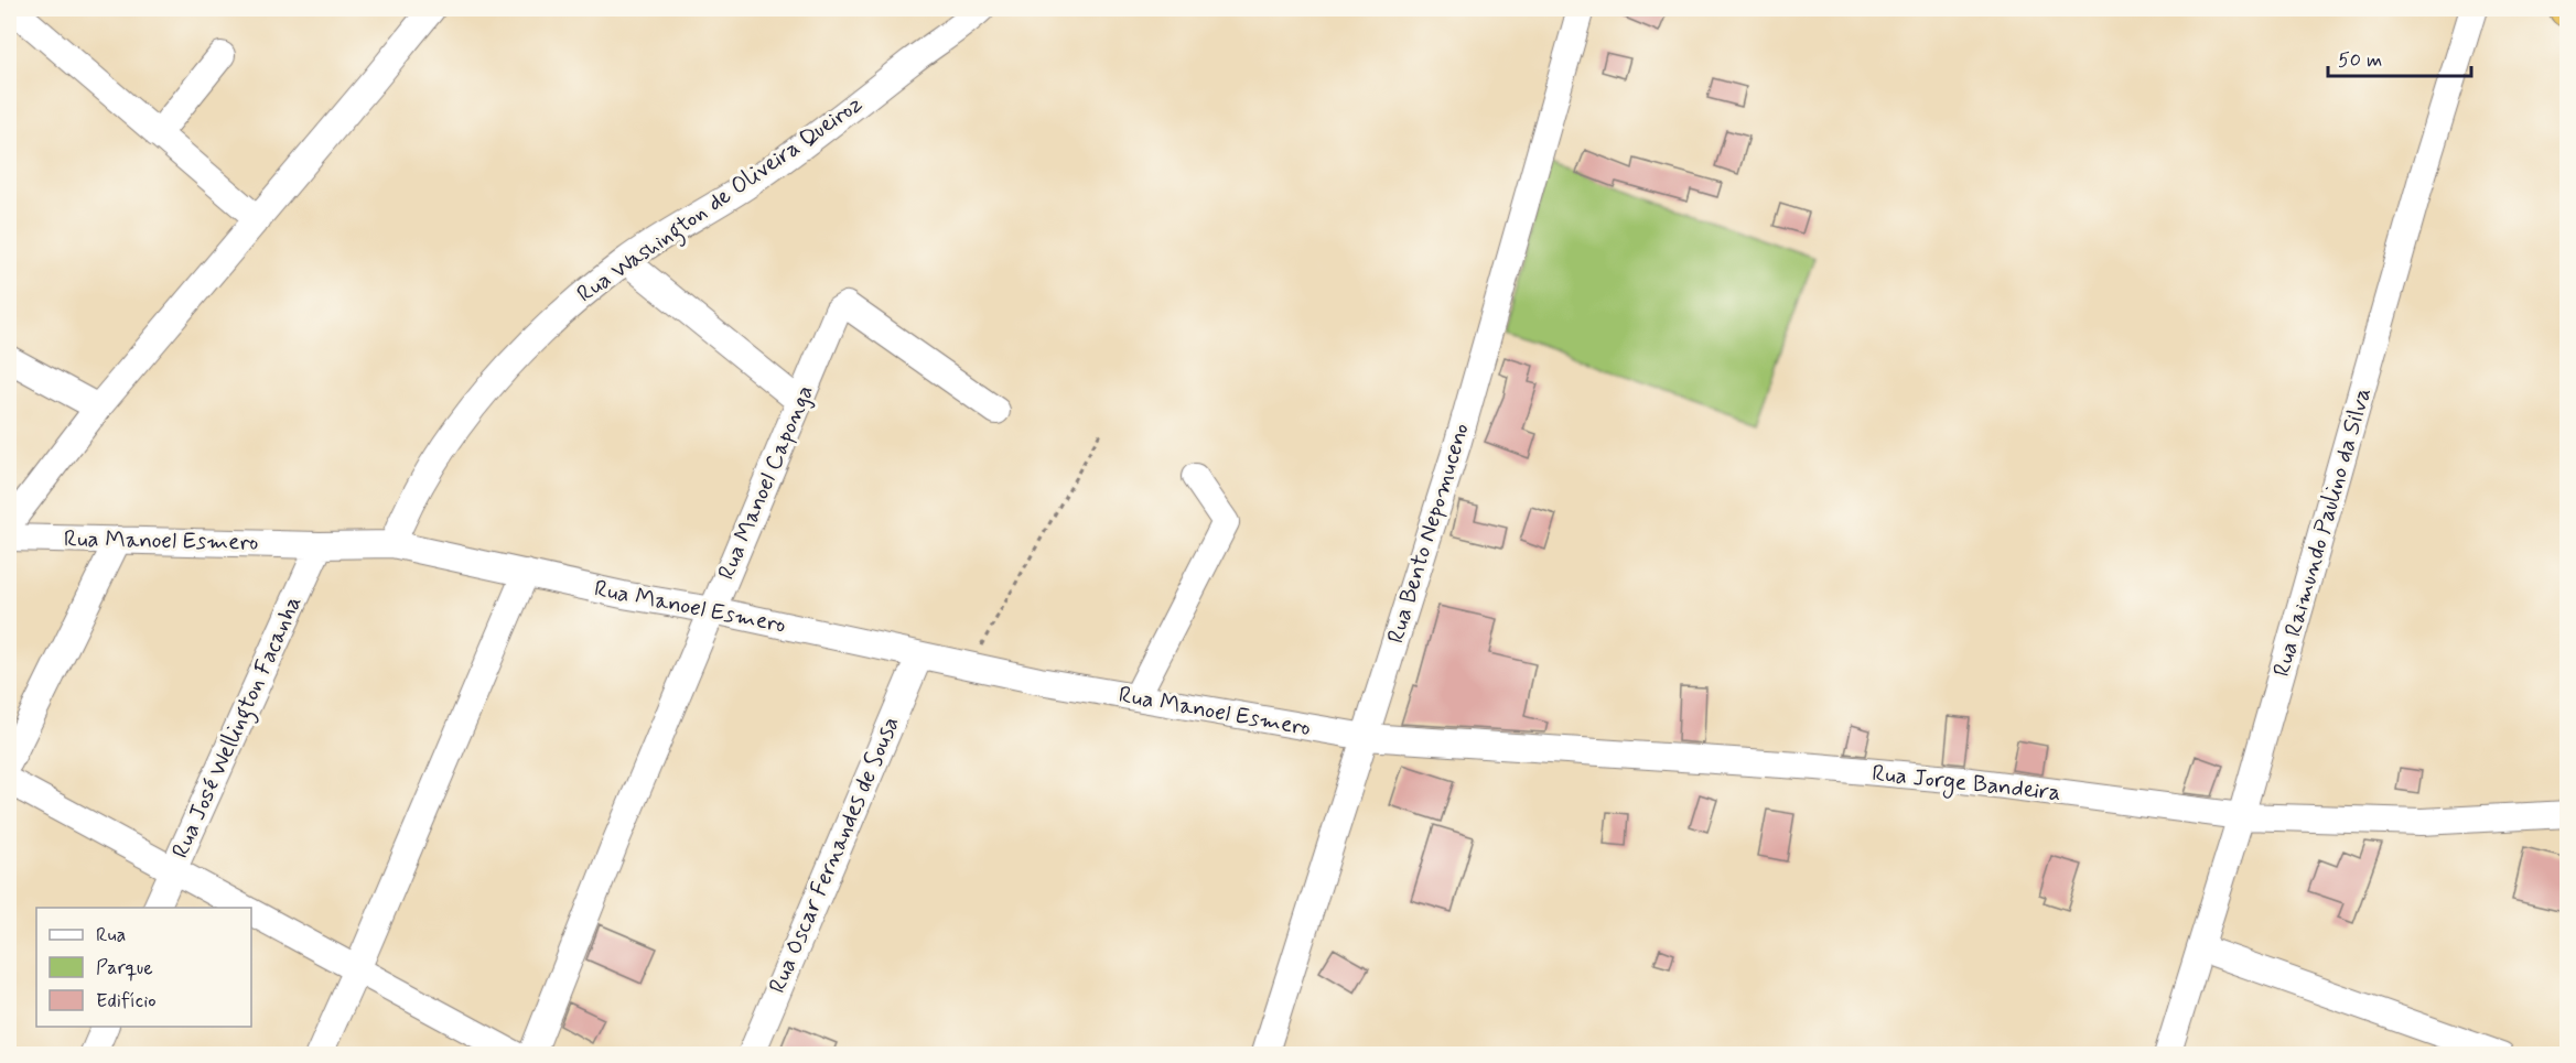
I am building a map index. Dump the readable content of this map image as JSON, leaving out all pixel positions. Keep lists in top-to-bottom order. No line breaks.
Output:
{"streets":{"street":["Rua Washington de Oliveira Queiroz","Rua Manoel Caponga","Rua Raimundo Paulino da Silva","Rua Bento Nepomuceno","Rua Manoel Esmero","Rua José Wellington Facanha","Rua Jorge Bandeira","Rua Oscar Fernandes de Sousa"]},"crossings":[["Rua Washington de Oliveira Queiroz","Rua Manoel Esmero"],["Rua Manoel Caponga","Rua Manoel Esmero"],["Rua Raimundo Paulino da Silva","Rua Jorge Bandeira"],["Rua Bento Nepomuceno","Rua Manoel Esmero"],["Rua Bento Nepomuceno","Rua Jorge Bandeira"],["Rua Manoel Esmero","Rua José Wellington Facanha"],["Rua Manoel Esmero","Rua Jorge Bandeira"],["Rua Manoel Esmero","Rua Oscar Fernandes de Sousa"]],"legend":["Rua","Parque","Edifício"],"scale_bar":"50 m"}
